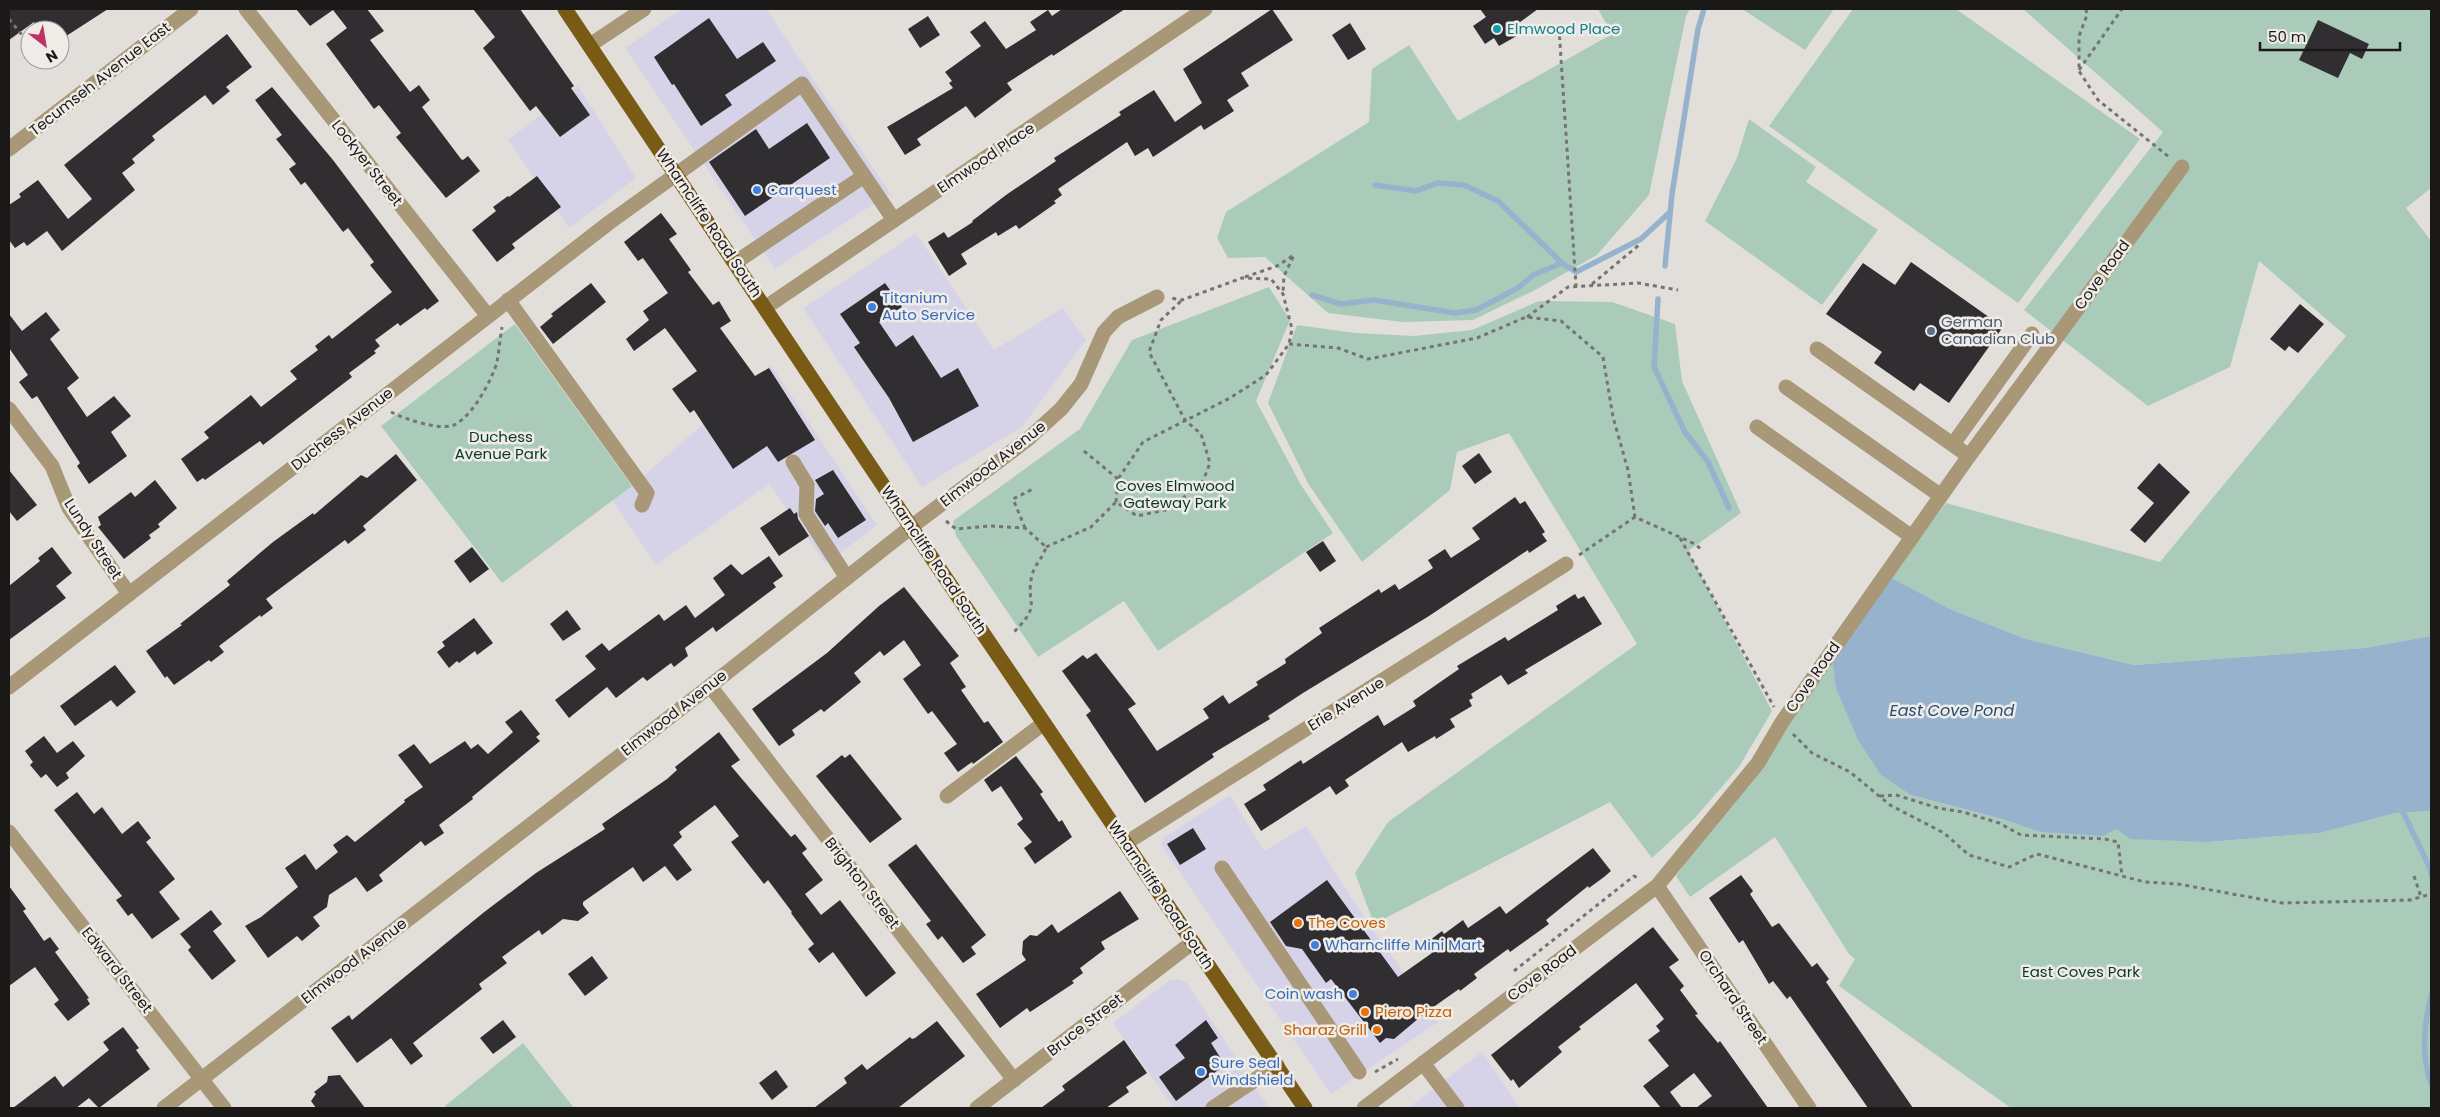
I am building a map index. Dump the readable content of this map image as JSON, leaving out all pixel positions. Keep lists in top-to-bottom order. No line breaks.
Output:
{"streets":{"main road":["Wharncliffe Road South"],"street":["Tecumseh Avenue East","Elmwood Place","Lockyer Street","Cove Road","Duchess Avenue","Elmwood Avenue","Lundy Street","Erie Avenue","Brighton Street","Edward Street","Orchard Street","Bruce Street"]},"crossings":[["Elmwood Place","Wharncliffe Road South"],["Lockyer Street","Duchess Avenue"],["Wharncliffe Road South","Duchess Avenue"],["Wharncliffe Road South","Elmwood Avenue"],["Wharncliffe Road South","Erie Avenue"],["Wharncliffe Road South","Bruce Street"],["Cove Road","Orchard Street"],["Duchess Avenue","Lundy Street"],["Elmwood Avenue","Brighton Street"],["Elmwood Avenue","Edward Street"],["Brighton Street","Bruce Street"]],"water":["East Cove Pond"],"parks":["Duchess Avenue Park","Coves Elmwood Gateway Park","East Coves Park"],"places":["Elmwood Place","Carquest","Titanium Auto Service","German Canadian Club","The Coves","Wharncliffe Mini Mart","Coin wash","Piero Pizza","Sharaz Grill","Sure Seal Windshield"],"scale_bar":"50 m","north":"bottom right"}
